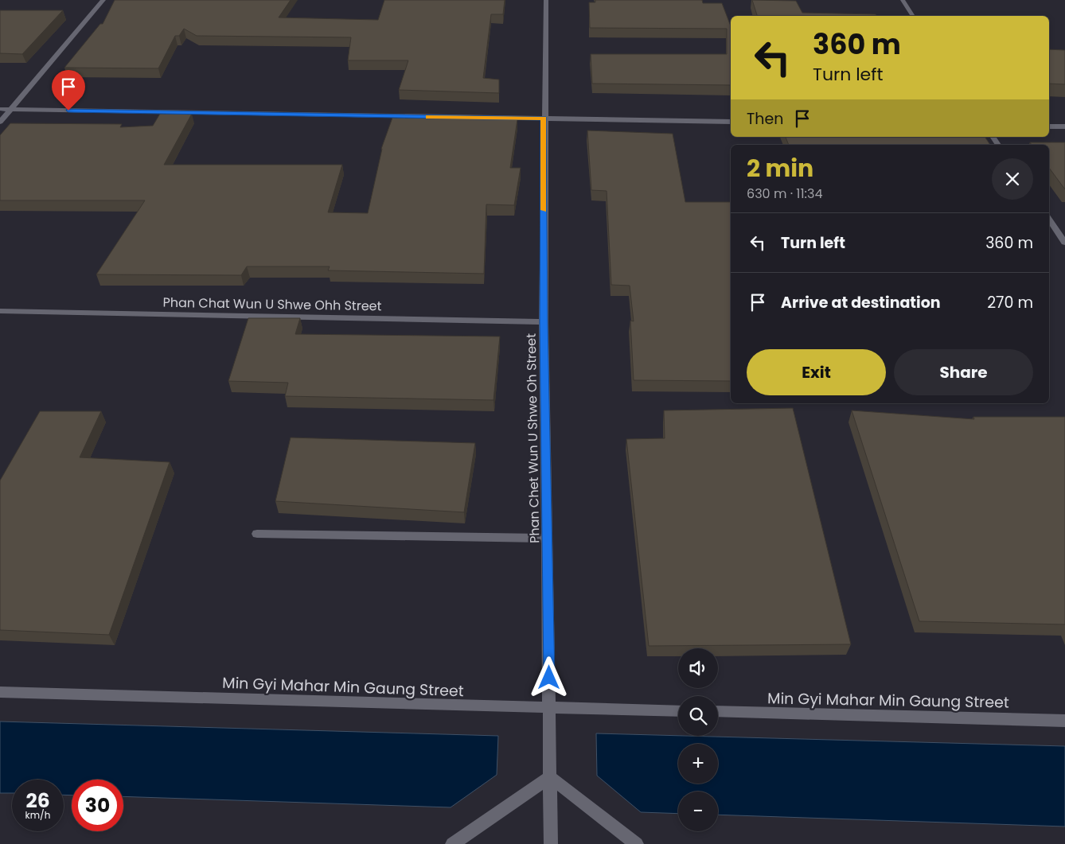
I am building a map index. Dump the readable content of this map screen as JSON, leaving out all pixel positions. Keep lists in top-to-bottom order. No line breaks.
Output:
{"streets":{"street":["Phan Chat Wun U Shwe Ohh Street","Phan Chet Wun U Shwe Oh Street","Min Gyi Mahar Min Gaung Street"]},"crossings":[["Phan Chat Wun U Shwe Ohh Street","Phan Chet Wun U Shwe Oh Street"],["Phan Chet Wun U Shwe Oh Street","Min Gyi Mahar Min Gaung Street"]],"page":{"turn":["360 m","Turn left"],"then":"Then","heading":["2 min","630 m · 11:34"],"list":[{"name":"Turn left","value":"360 m"},{"name":"Arrive at destination","value":"270 m"}],"buttons":["Exit","Share"],"map_buttons":["+","−"],"speed":"26 km/h","limit":"30"}}
